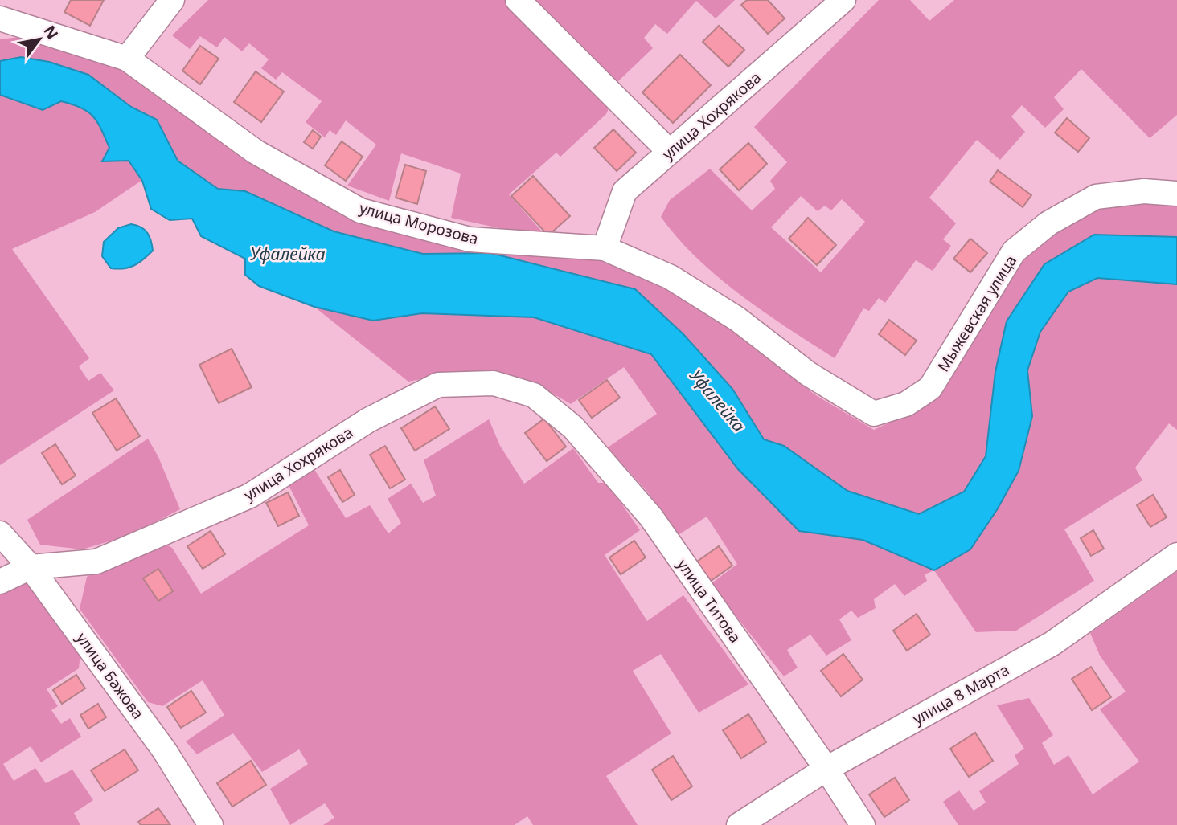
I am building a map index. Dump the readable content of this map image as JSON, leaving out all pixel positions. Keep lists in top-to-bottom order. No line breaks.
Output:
{"streets":{"street":["улица Хохрякова","улица Морозова","Мыжевская улица","улица Титова","улица Бажова","улица 8 Марта"]},"crossings":[["улица Хохрякова","улица Морозова"],["улица Хохрякова","улица Титова"],["улица Хохрякова","улица Бажова"],["улица Морозова","Мыжевская улица"],["улица Титова","улица 8 Марта"]],"water":["Уфалейка"],"north":"top right"}
